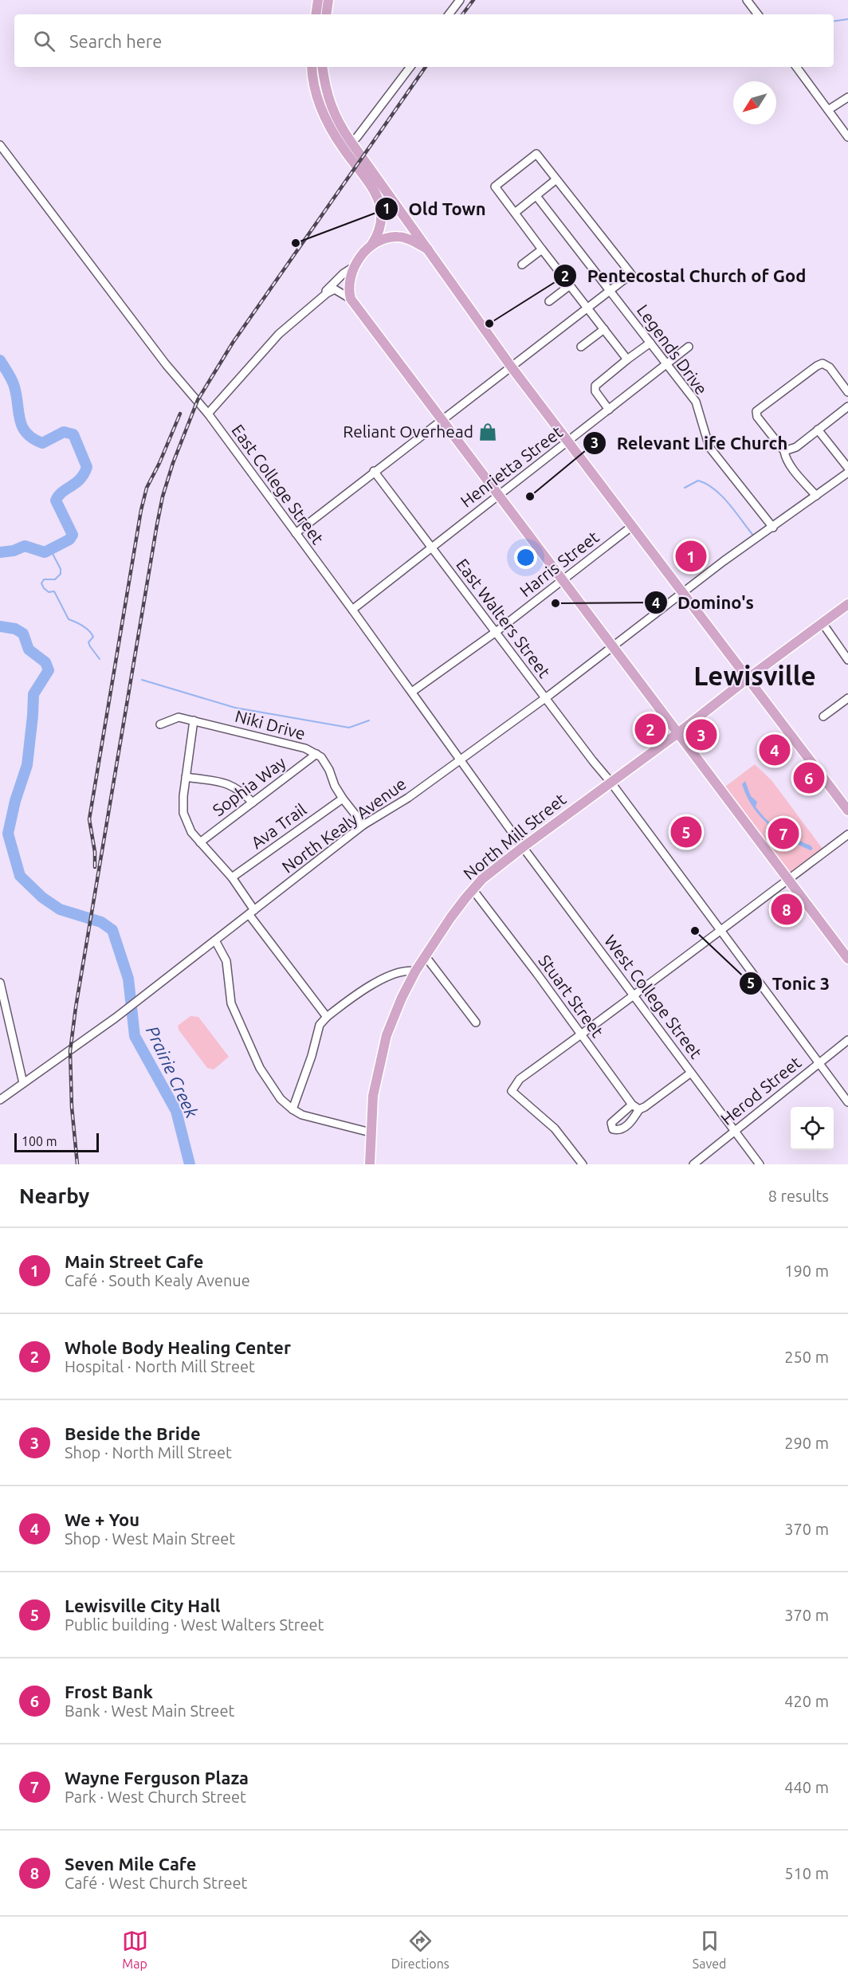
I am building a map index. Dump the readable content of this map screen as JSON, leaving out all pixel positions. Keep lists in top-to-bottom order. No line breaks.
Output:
{"streets":{"main road":["North Mill Street"],"street":["Legends Drive","Henrietta Street","East College Street","Harris Street","East Walters Street","Niki Drive","Sophia Way","North Kealy Avenue","Ava Trail","Stuart Street","West College Street","Herod Street"]},"crossings":[["Legends Drive","Henrietta Street"],["Legends Drive","North Kealy Avenue"],["Henrietta Street","East College Street"],["Henrietta Street","East Walters Street"],["East College Street","Harris Street"],["East College Street","North Kealy Avenue"],["East College Street","North Mill Street"],["East College Street","West College Street"],["Harris Street","East Walters Street"],["East Walters Street","North Kealy Avenue"],["East Walters Street","North Mill Street"],["East Walters Street","Herod Street"],["Niki Drive","Sophia Way"],["Niki Drive","North Kealy Avenue"],["Niki Drive","Ava Trail"],["North Mill Street","Stuart Street"],["North Mill Street","West College Street"],["West College Street","Herod Street"]],"districts":["Lewisville"],"water":["Prairie Creek"],"places":{"other":["Old Town","Pentecostal Church of God","Relevant Life Church","Domino's","Tonic 3"],"shop":["Reliant Overhead"]},"scale_bar":"100 m","north":"bottom left","page":{"search":"Search here","pins":["1","2","3","4","6","5","7","8"],"scale":"100 m","heading":["Nearby","8 results"],"list":[{"mark":"1","name":"Main Street Cafe","note":"Café · South Kealy Avenue","value":"190 m"},{"mark":"2","name":"Whole Body Healing Center","note":"Hospital · North Mill Street","value":"250 m"},{"mark":"3","name":"Beside the Bride","note":"Shop · North Mill Street","value":"290 m"},{"mark":"4","name":"We + You","note":"Shop · West Main Street","value":"370 m"},{"mark":"5","name":"Lewisville City Hall","note":"Public building · West Walters Street","value":"370 m"},{"mark":"6","name":"Frost Bank","note":"Bank · West Main Street","value":"420 m"},{"mark":"7","name":"Wayne Ferguson Plaza","note":"Park · West Church Street","value":"440 m"},{"mark":"8","name":"Seven Mile Cafe","note":"Café · West Church Street","value":"510 m"}],"nav":["Map","Directions","Saved"]}}
